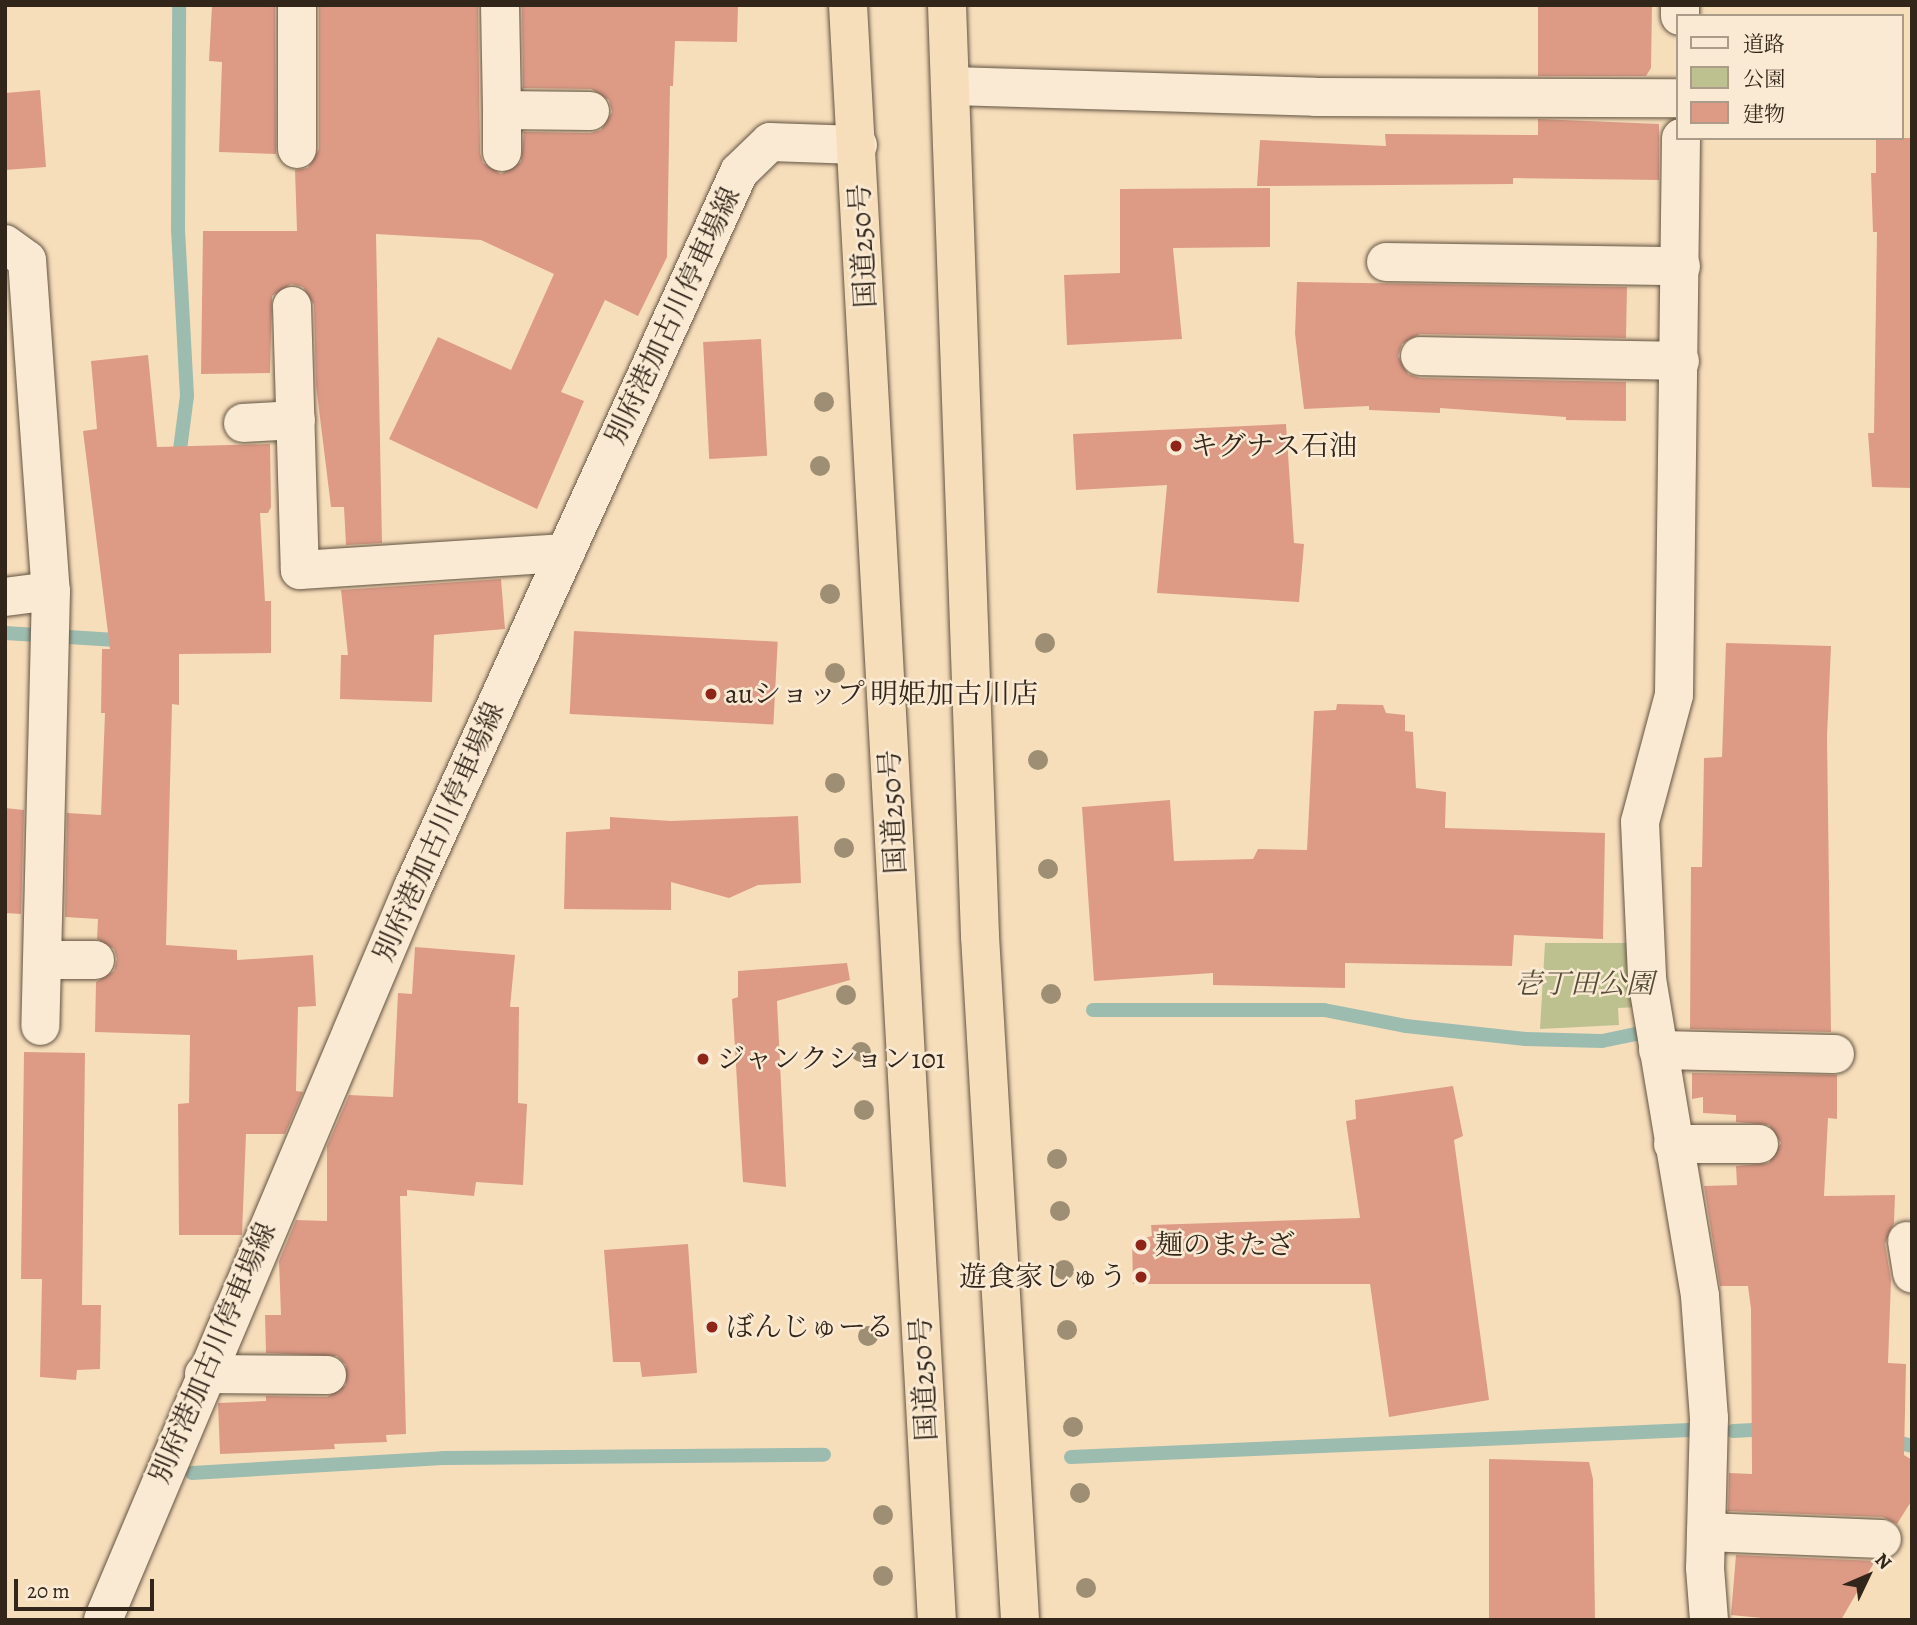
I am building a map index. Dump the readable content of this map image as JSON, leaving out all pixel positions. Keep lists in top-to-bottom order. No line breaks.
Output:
{"streets":{"highway":["国道250号"],"street":["別府港加古川停車場線"]},"crossings":[["国道250号","別府港加古川停車場線"]],"parks":["壱丁田公園"],"places":["キグナス石油","auショップ 明姫加古川店","ジャンクション101","麺のまたざ","遊食家しゅう","ぼんじゅーる"],"legend":["道路","公園","建物"],"scale_bar":"20 m","north":"top right"}
